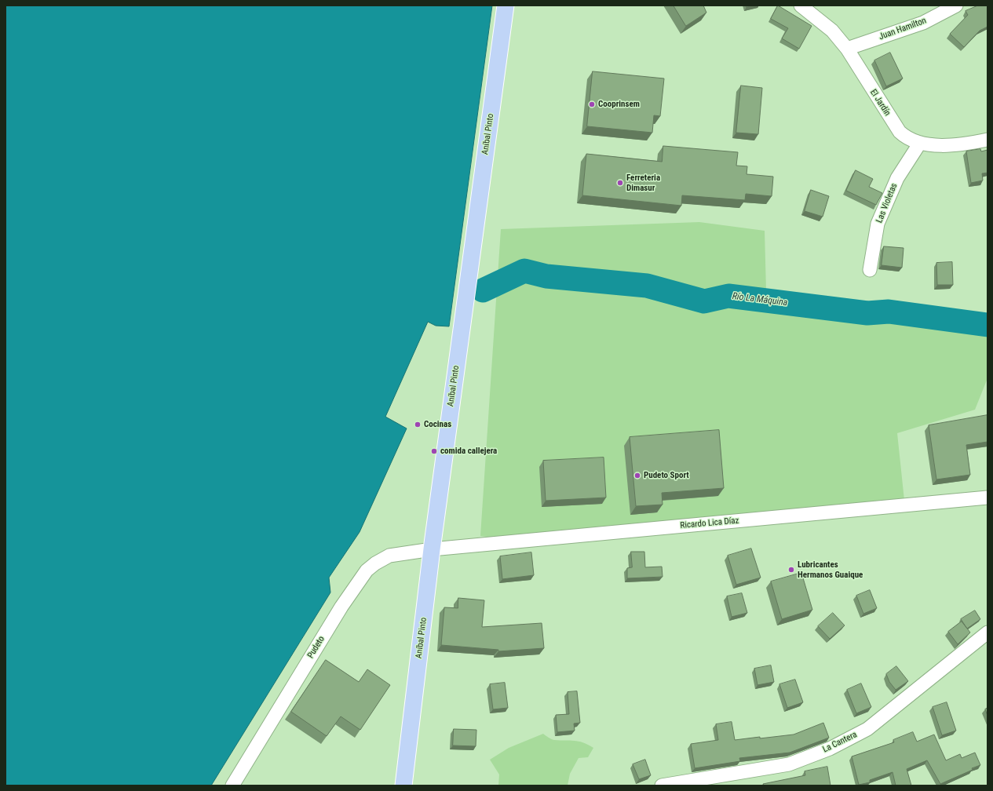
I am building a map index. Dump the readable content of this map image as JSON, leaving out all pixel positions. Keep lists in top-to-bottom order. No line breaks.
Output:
{"streets":{"main road":["Aníbal Pinto"],"street":["Juan Hamilton","El Jardín","Las Violetas","Ricardo Lica Díaz","Pudeto","La Cantera"]},"crossings":[["Juan Hamilton","El Jardín"],["El Jardín","Las Violetas"],["Aníbal Pinto","Ricardo Lica Díaz"],["Aníbal Pinto","Pudeto"],["Ricardo Lica Díaz","Pudeto"]],"water":["Río La Máquina"],"places":["Cooprinsem","Ferreteria Dimasur","Cocinas","comida callejera","Pudeto Sport","Lubricantes Hermanos Guaique"]}
